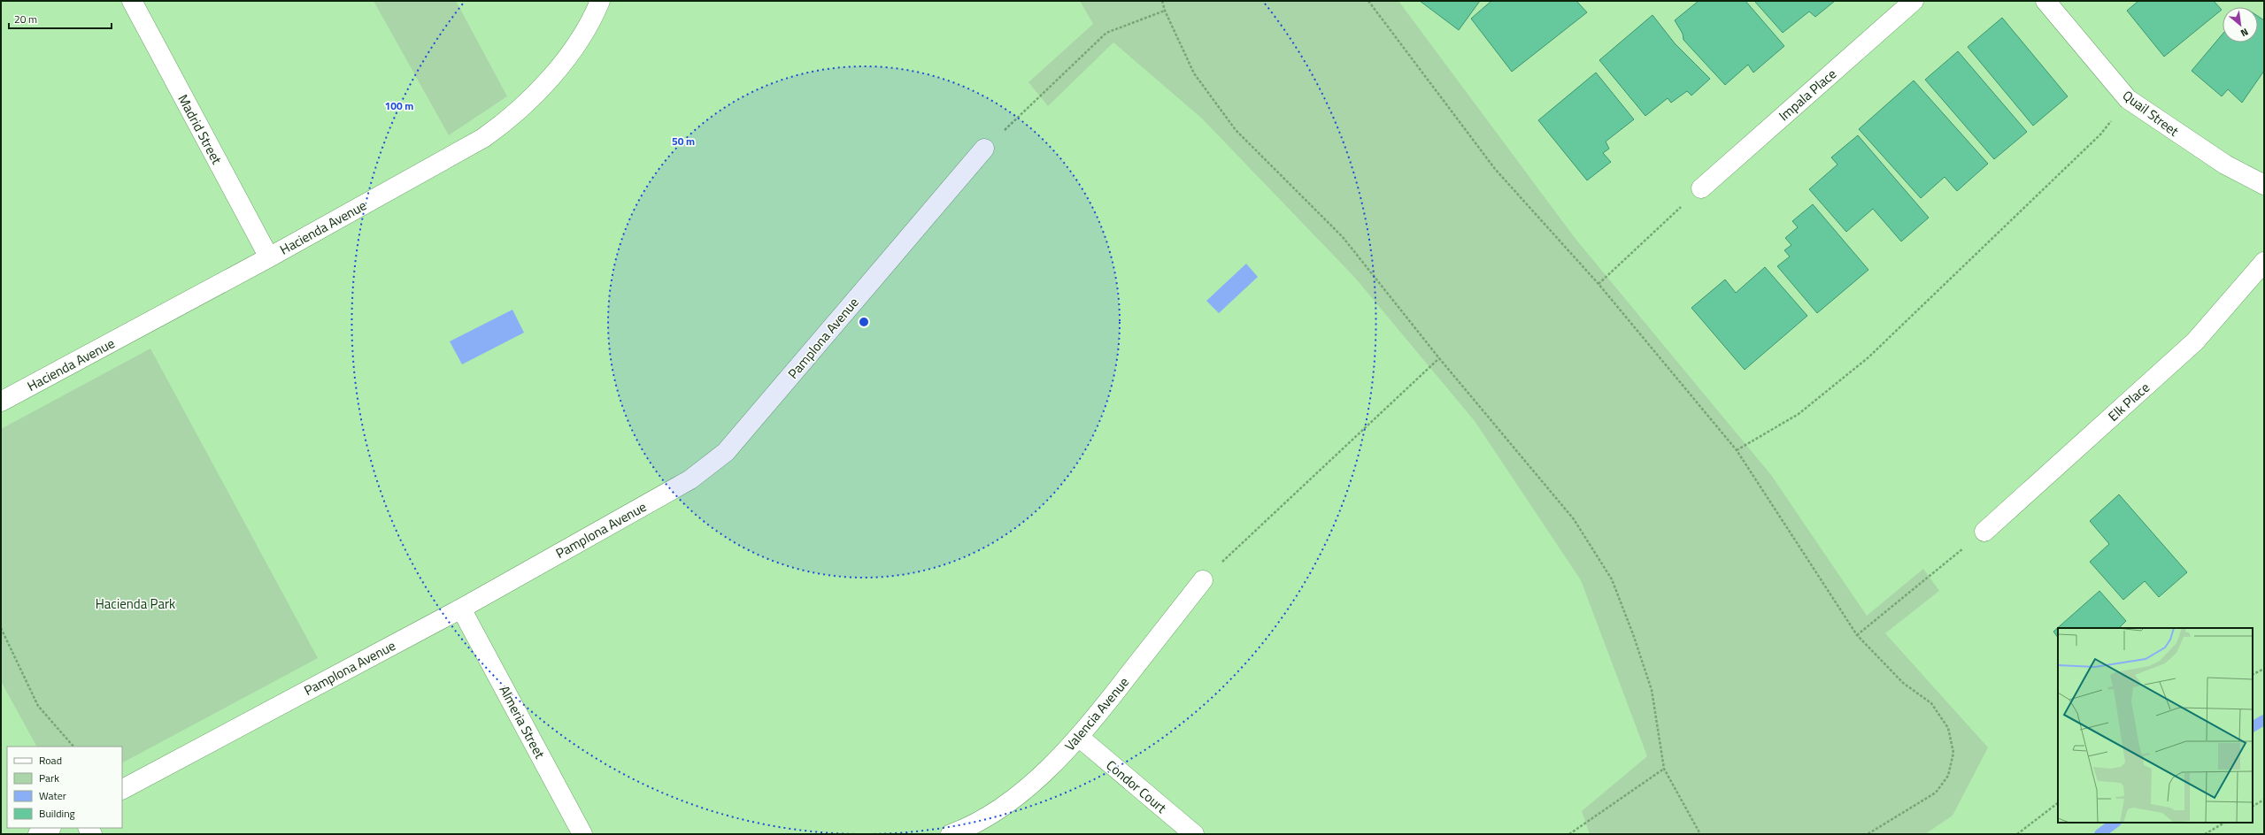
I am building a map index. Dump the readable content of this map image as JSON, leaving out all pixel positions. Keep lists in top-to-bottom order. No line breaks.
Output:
{"streets":{"street":["Impala Place","Quail Street","Madrid Street","Hacienda Avenue","Pamplona Avenue","Elk Place","Valencia Avenue","Almeria Street","Condor Court"]},"crossings":[["Madrid Street","Hacienda Avenue"],["Pamplona Avenue","Almeria Street"],["Valencia Avenue","Condor Court"]],"parks":["Hacienda Park"],"legend":["Road","Park","Water","Building"],"scale_bar":"20 m","north":"bottom right","rings":["100 m","50 m"]}
